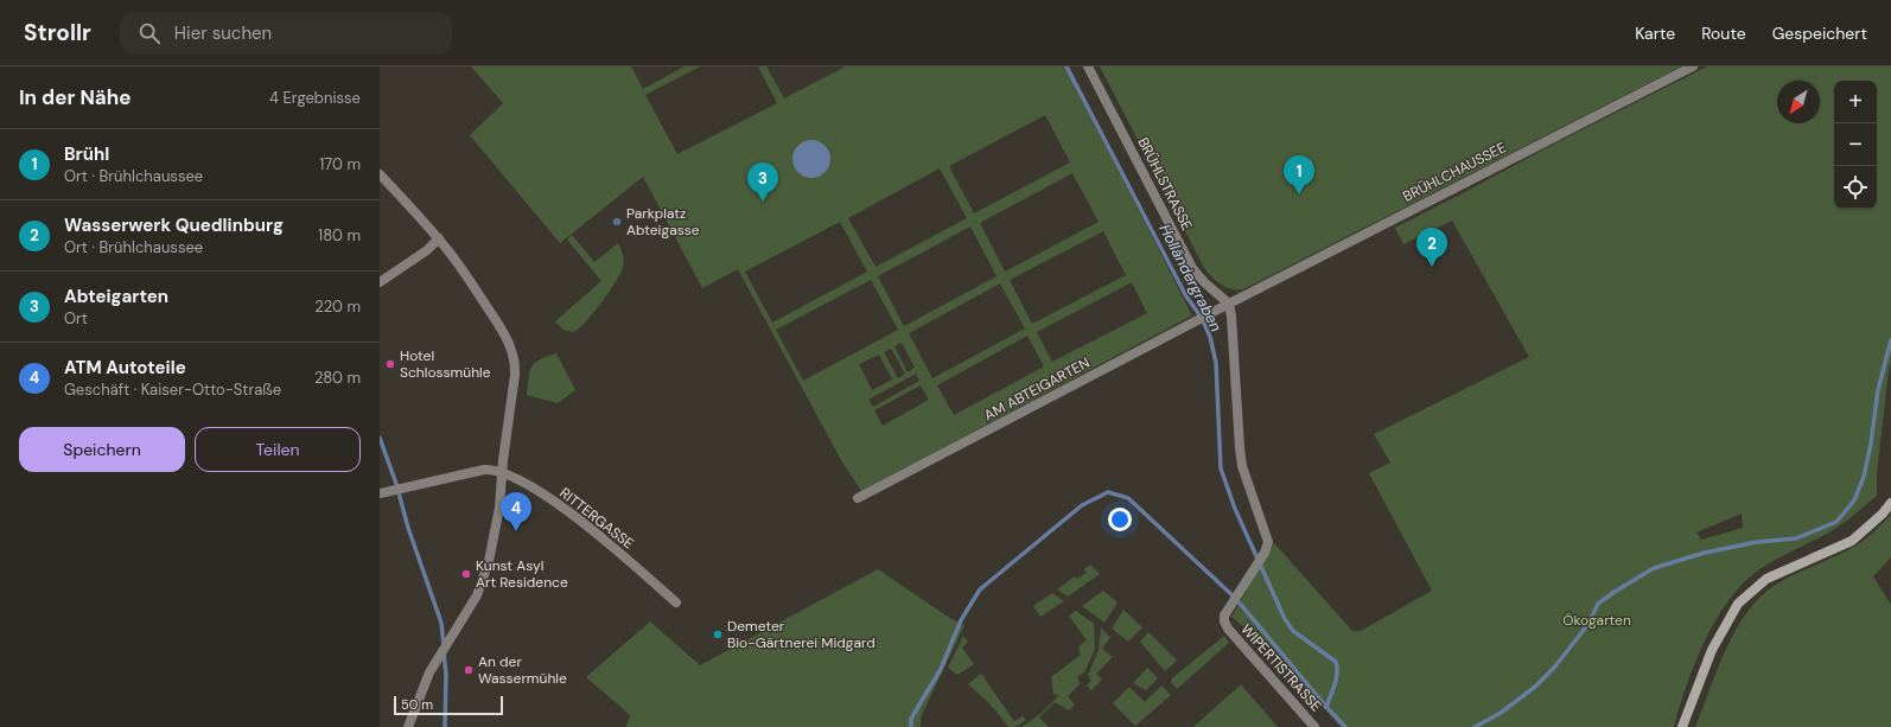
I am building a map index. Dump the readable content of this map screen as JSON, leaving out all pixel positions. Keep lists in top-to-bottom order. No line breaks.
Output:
{"streets":{"street":["BRÜHLCHAUSSEE","BRÜHLSTRASSE","AM ABTEIGARTEN","RITTERGASSE","WIPERTISTRASSE"]},"crossings":[["BRÜHLCHAUSSEE","BRÜHLSTRASSE"],["BRÜHLCHAUSSEE","AM ABTEIGARTEN"],["BRÜHLCHAUSSEE","WIPERTISTRASSE"],["BRÜHLSTRASSE","AM ABTEIGARTEN"],["BRÜHLSTRASSE","WIPERTISTRASSE"],["AM ABTEIGARTEN","WIPERTISTRASSE"]],"water":["Holländergraben"],"parks":["Ökogarten"],"places":["Parkplatz Abteigasse","Hotel Schlossmühle","Kunst Asyl Art Residence","Demeter Bio-Gärtnerei Midgard","An der Wassermühle"],"scale_bar":"50 m","north":"bottom left","page":{"header":"Strollr","search":"Hier suchen","nav":["Karte","Route","Gespeichert"],"heading":["In der Nähe","4 Ergebnisse"],"map_buttons":["+","−"],"list":[{"mark":"1","name":"Brühl","note":"Ort · Brühlchaussee","value":"170 m"},{"mark":"2","name":"Wasserwerk Quedlinburg","note":"Ort · Brühlchaussee","value":"180 m"},{"mark":"3","name":"Abteigarten","note":"Ort","value":"220 m"},{"mark":"4","name":"ATM Autoteile","note":"Geschäft · Kaiser-Otto-Straße","value":"280 m"}],"pins":["1","3","2","4"],"buttons":["Speichern","Teilen"],"scale":"50 m"}}
